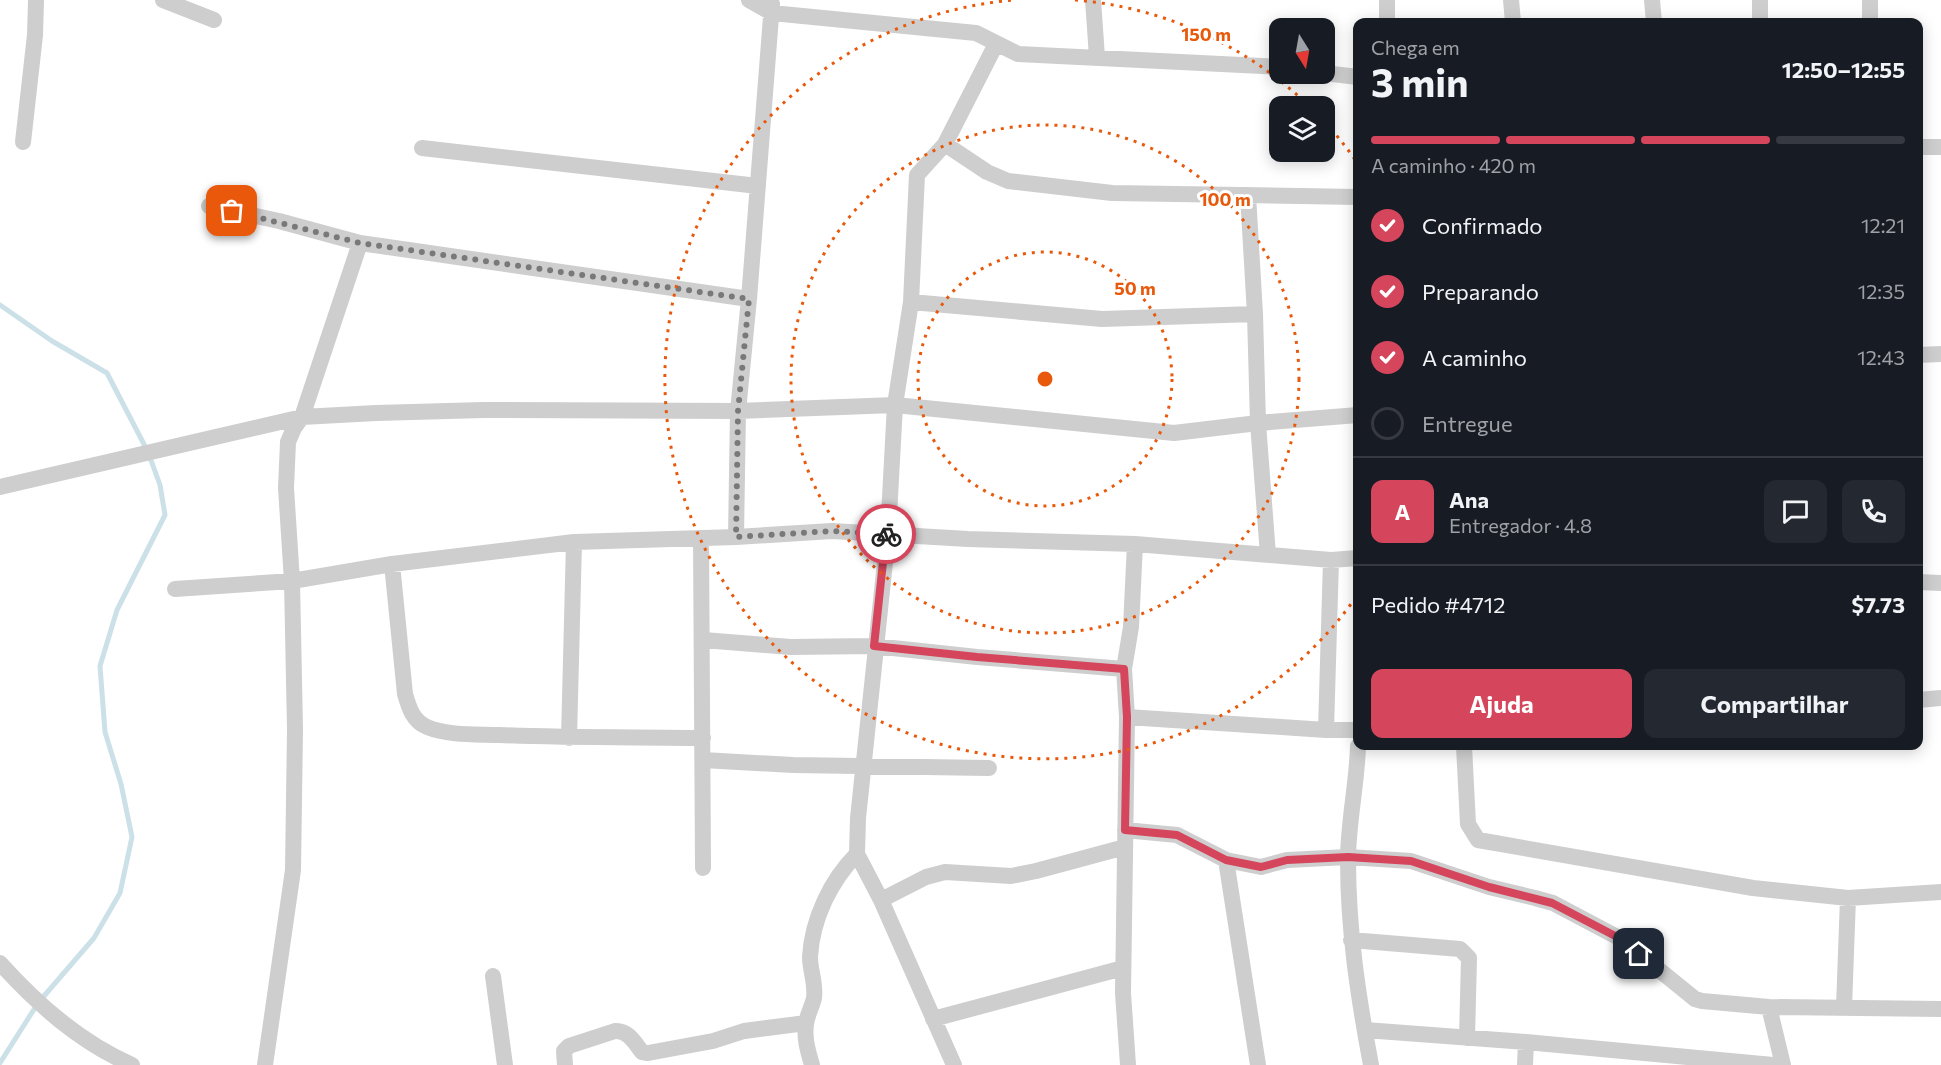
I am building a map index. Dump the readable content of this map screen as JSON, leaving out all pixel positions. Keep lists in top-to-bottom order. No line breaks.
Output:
{"north":"bottom","page":{"heading":["3 min","Chega em","12:50–12:55"],"panel":["Ana","Entregador · 4.8","Pedido #4712","$7.73"],"bar":"A caminho · 420 m","list":[["Confirmado","12:21"],["Preparando","12:35"],["A caminho","12:43"],"Entregue"],"round":"A","buttons":["Ajuda","Compartilhar"]},"rings":["150 m","100 m","50 m"]}
